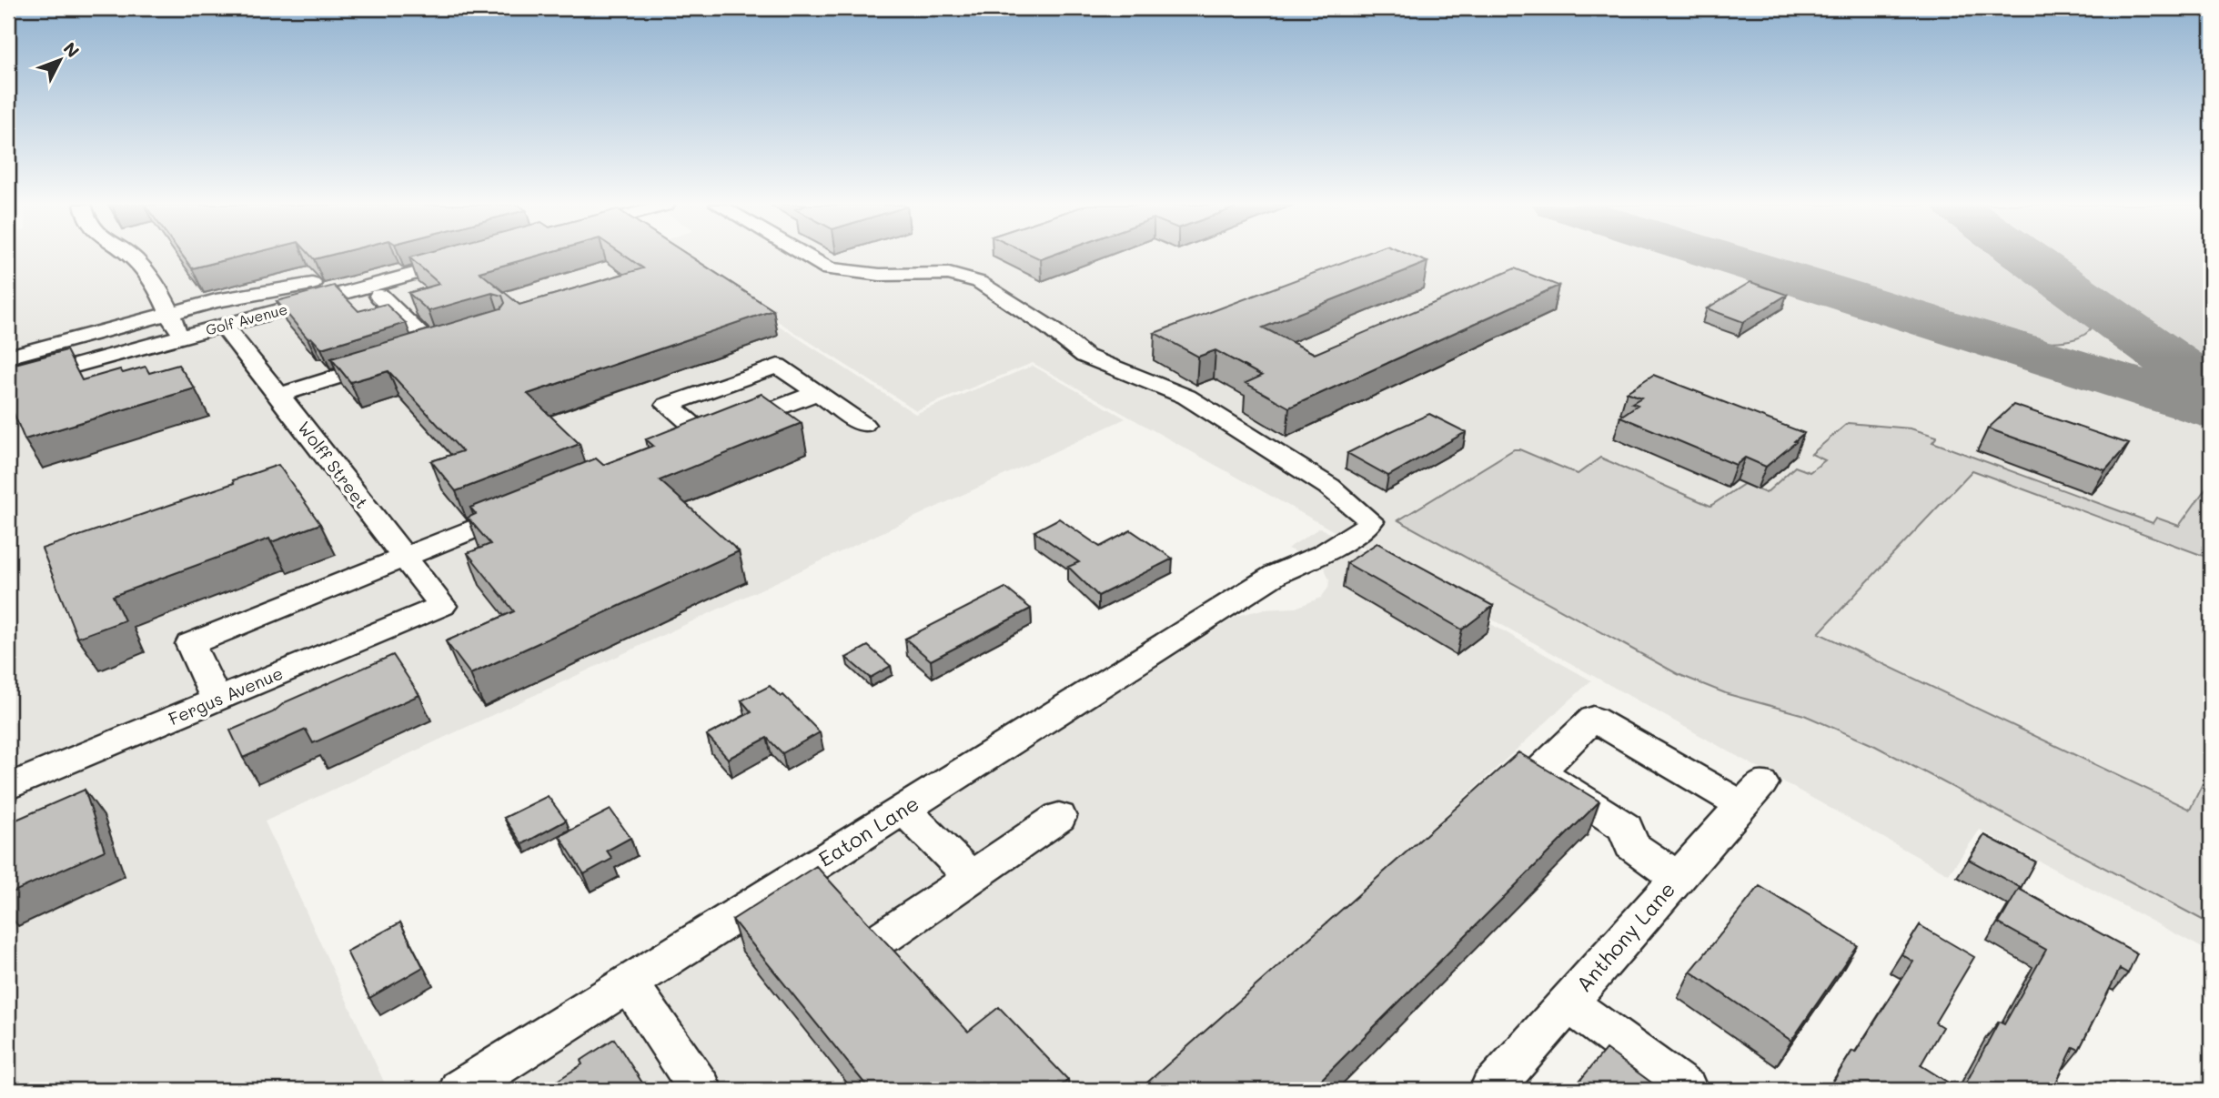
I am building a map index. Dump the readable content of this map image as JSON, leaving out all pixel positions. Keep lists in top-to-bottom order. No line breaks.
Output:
{"streets":{"street":["Golf Avenue","Wolff Street","Fergus Avenue","Eaton Lane","Anthony Lane"]},"crossings":[["Golf Avenue","Wolff Street"],["Wolff Street","Fergus Avenue"]],"north":"top right"}
